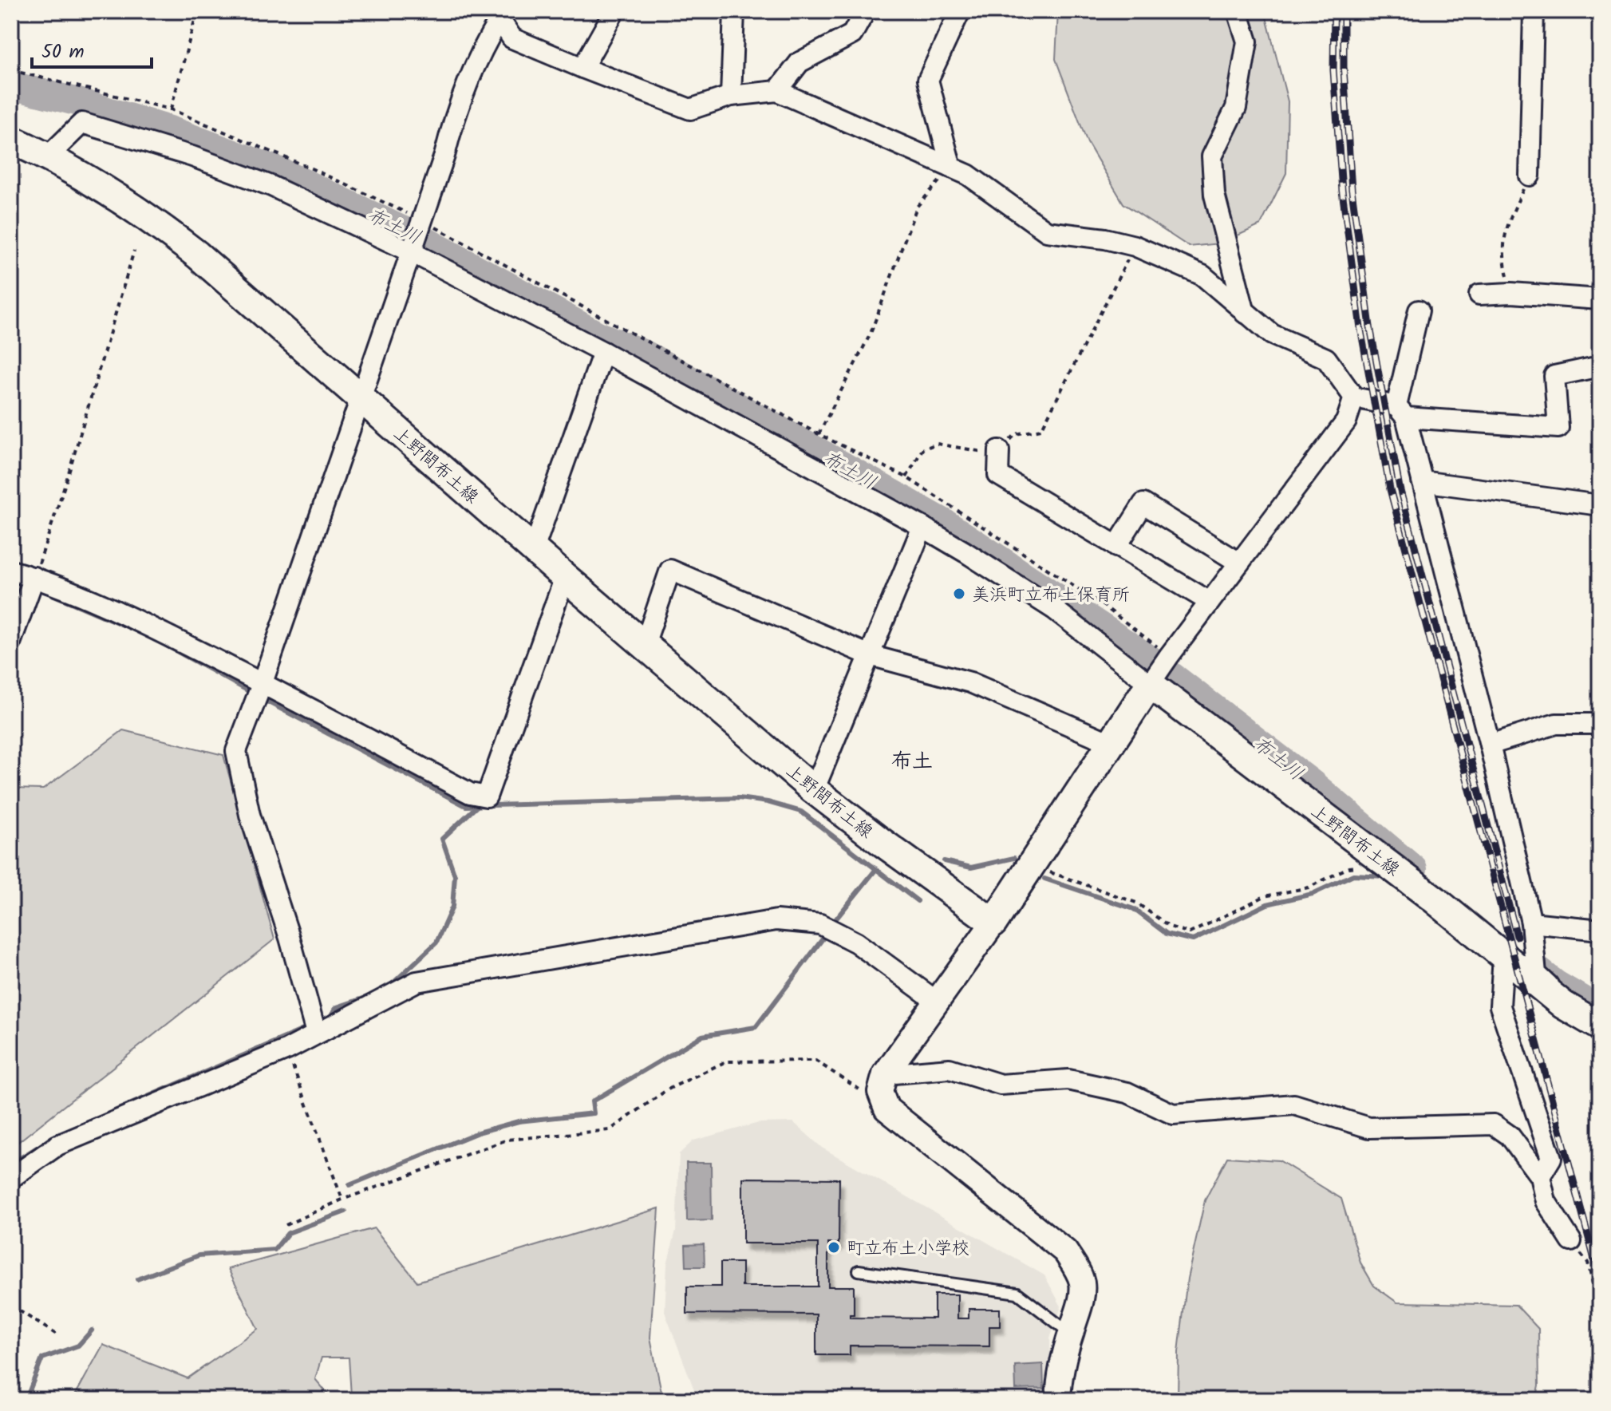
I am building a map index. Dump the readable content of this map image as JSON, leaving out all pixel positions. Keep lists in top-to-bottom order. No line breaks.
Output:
{"streets":{"main road":["上野間布土線"]},"districts":["布土"],"water":["布土川"],"places":["美浜町立布土保育所","町立布土小学校"],"scale_bar":"50 m"}
